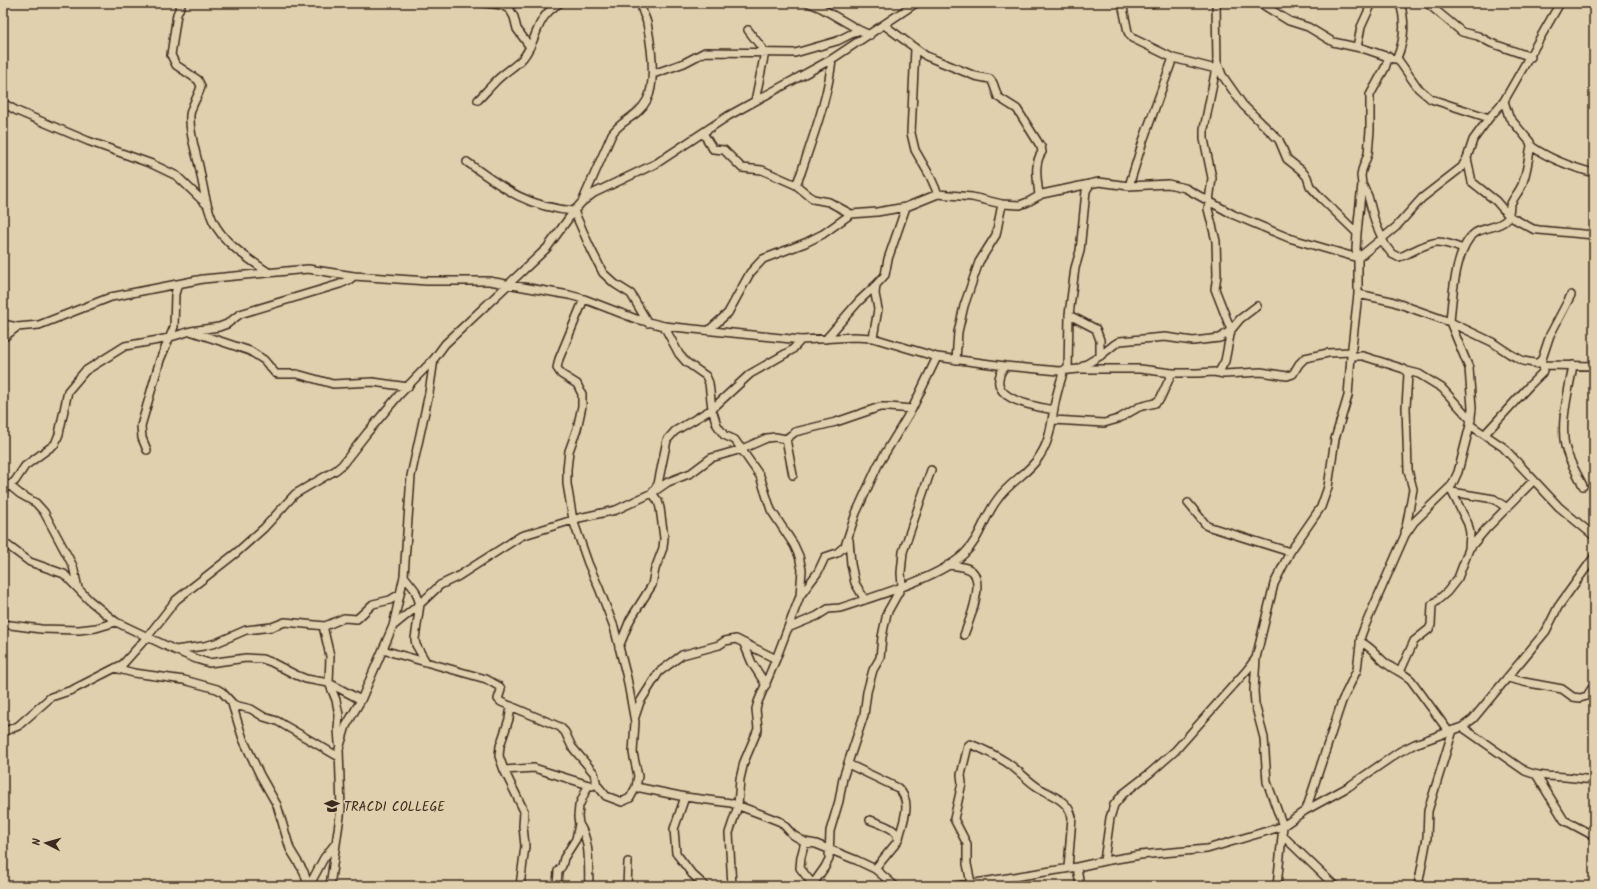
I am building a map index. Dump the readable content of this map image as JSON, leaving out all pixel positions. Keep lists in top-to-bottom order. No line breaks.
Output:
{"places":{"school or university":["TRACDI COLLEGE"]},"north":"left"}
